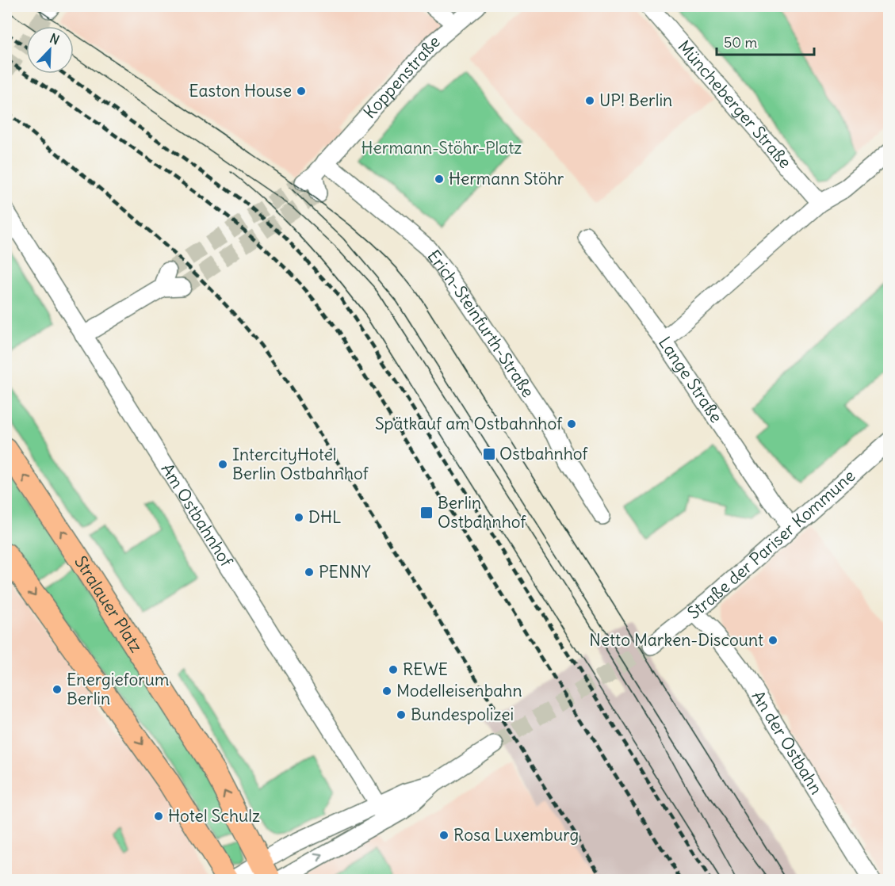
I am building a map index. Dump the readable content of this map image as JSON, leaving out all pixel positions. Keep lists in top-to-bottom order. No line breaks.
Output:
{"streets":{"main road":["Stralauer Platz"],"street":["Koppenstraße","Müncheberger Straße","Erich-Steinfurth-Straße","Lange Straße","Am Ostbahnhof","Straße der Pariser Kommune","An der Ostbahn"]},"crossings":[["Koppenstraße","Erich-Steinfurth-Straße"],["Lange Straße","Straße der Pariser Kommune"],["Straße der Pariser Kommune","An der Ostbahn"]],"parks":["Hermann-Stöhr-Platz"],"places":{"other":["Easton House","UP! Berlin","Hermann Stöhr","Spätkauf am Ostbahnhof","IntercityHotel Berlin Ostbahnhof","DHL","PENNY","Netto Marken-Discount","REWE","Energieforum Berlin","Modelleisenbahn","Bundespolizei","Hotel Schulz","Rosa Luxemburg"],"transit":["Ostbahnhof","Berlin Ostbahnhof"]},"scale_bar":"50 m","north":"top right"}
